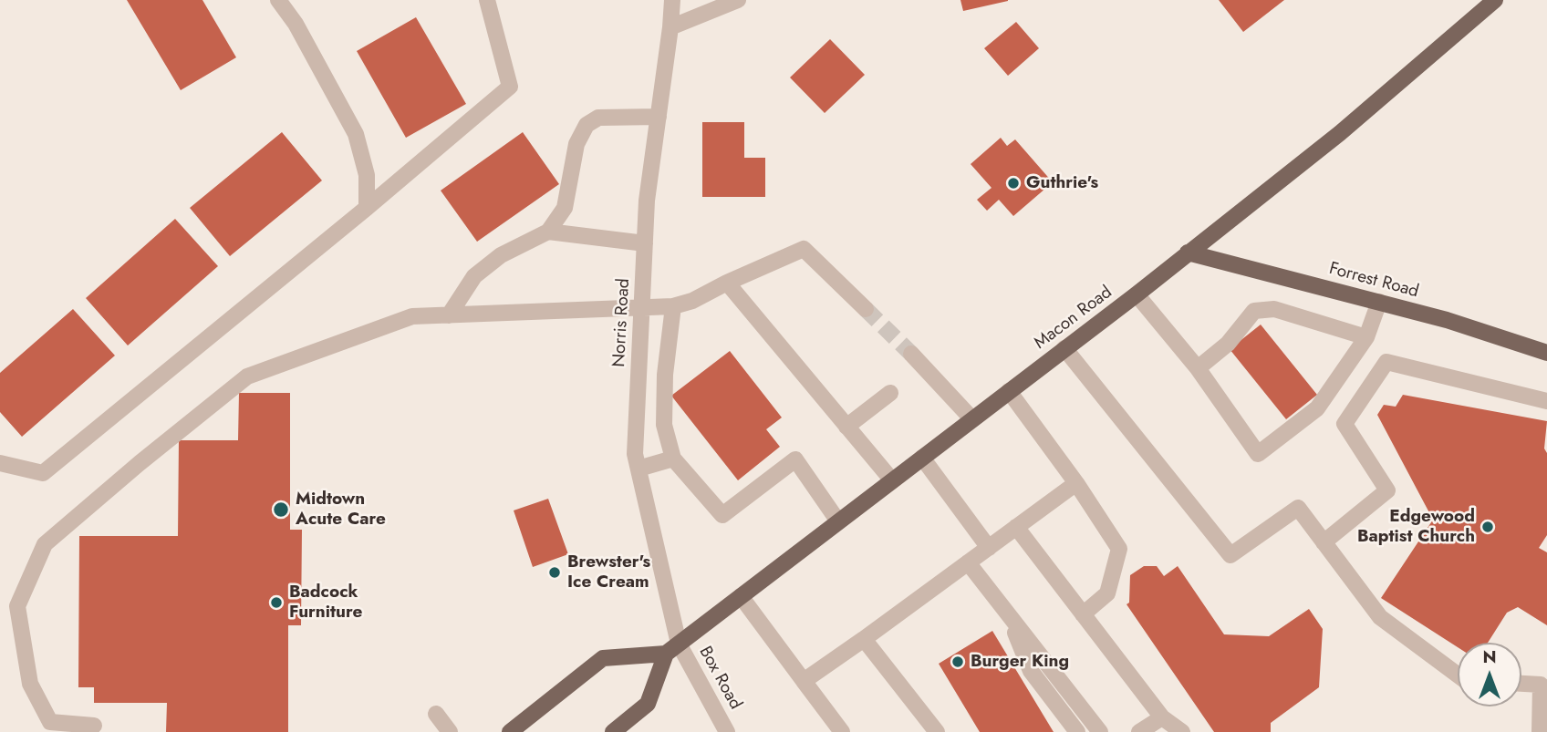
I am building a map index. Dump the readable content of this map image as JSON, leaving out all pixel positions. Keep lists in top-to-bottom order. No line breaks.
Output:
{"streets":{"main road":["Forrest Road","Macon Road"],"street":["Norris Road","Box Road"]},"crossings":[["Forrest Road","Macon Road"],["Macon Road","Norris Road"],["Macon Road","Box Road"],["Norris Road","Box Road"]],"places":["Guthrie's","Midtown Acute Care","Edgewood Baptist Church","Brewster's Ice Cream","Badcock Furniture","Burger King"],"north":"top"}
